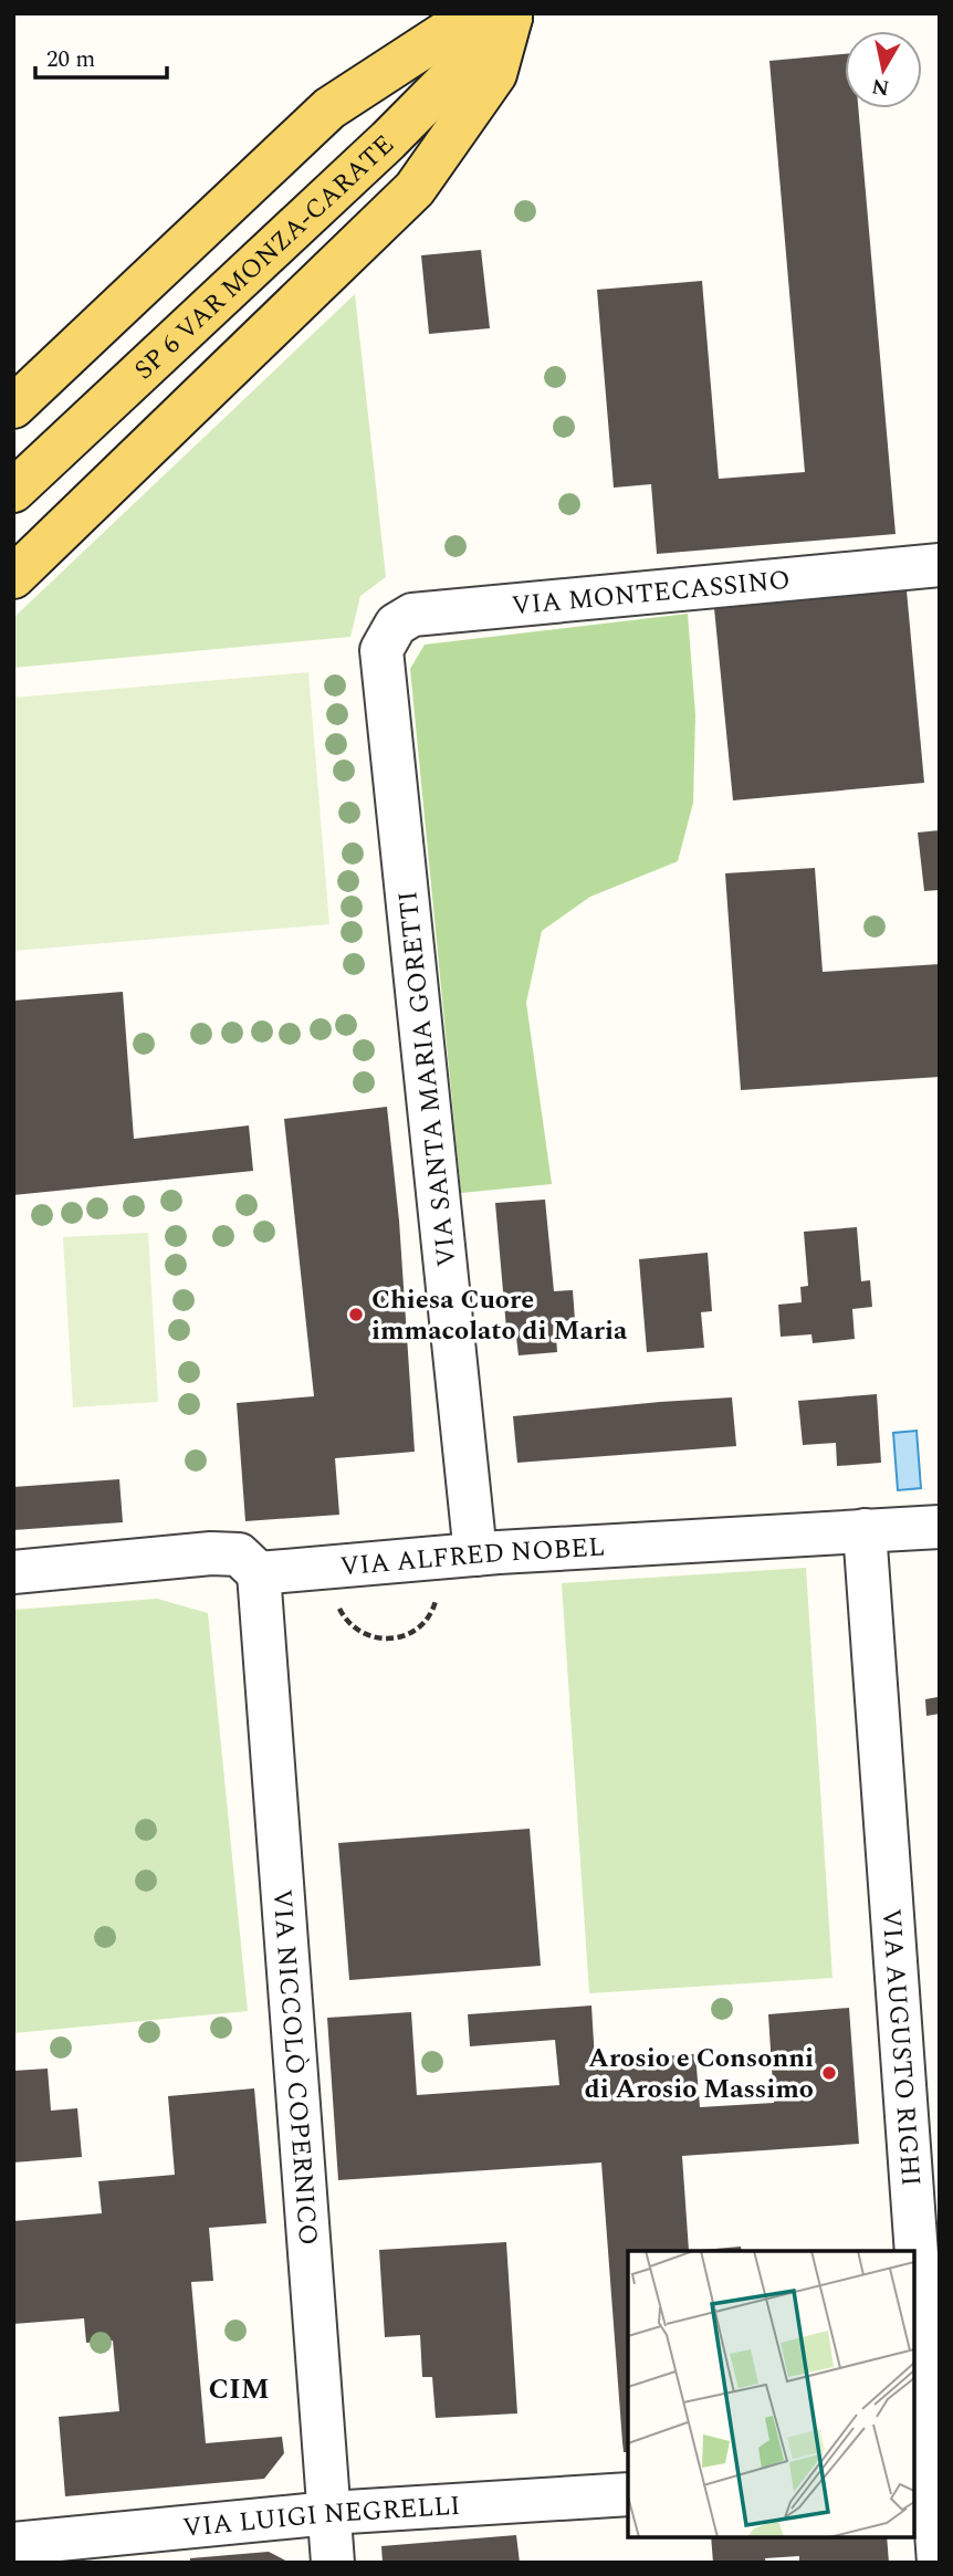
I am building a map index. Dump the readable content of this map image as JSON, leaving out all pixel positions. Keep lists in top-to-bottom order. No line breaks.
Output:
{"streets":{"main road":["SP 6 VAR MONZA-CARATE"],"street":["VIA MONTECASSINO","VIA SANTA MARIA GORETTI","VIA ALFRED NOBEL","VIA AUGUSTO RIGHI","VIA NICCOLÒ COPERNICO","VIA LUIGI NEGRELLI"]},"crossings":[["VIA MONTECASSINO","VIA SANTA MARIA GORETTI"],["VIA SANTA MARIA GORETTI","VIA ALFRED NOBEL"],["VIA ALFRED NOBEL","VIA AUGUSTO RIGHI"],["VIA ALFRED NOBEL","VIA NICCOLÒ COPERNICO"],["VIA NICCOLÒ COPERNICO","VIA LUIGI NEGRELLI"]],"districts":["CIM"],"places":["Chiesa Cuore immacolato di Maria","Arosio e Consonni di Arosio Massimo"],"scale_bar":"20 m","north":"bottom"}
